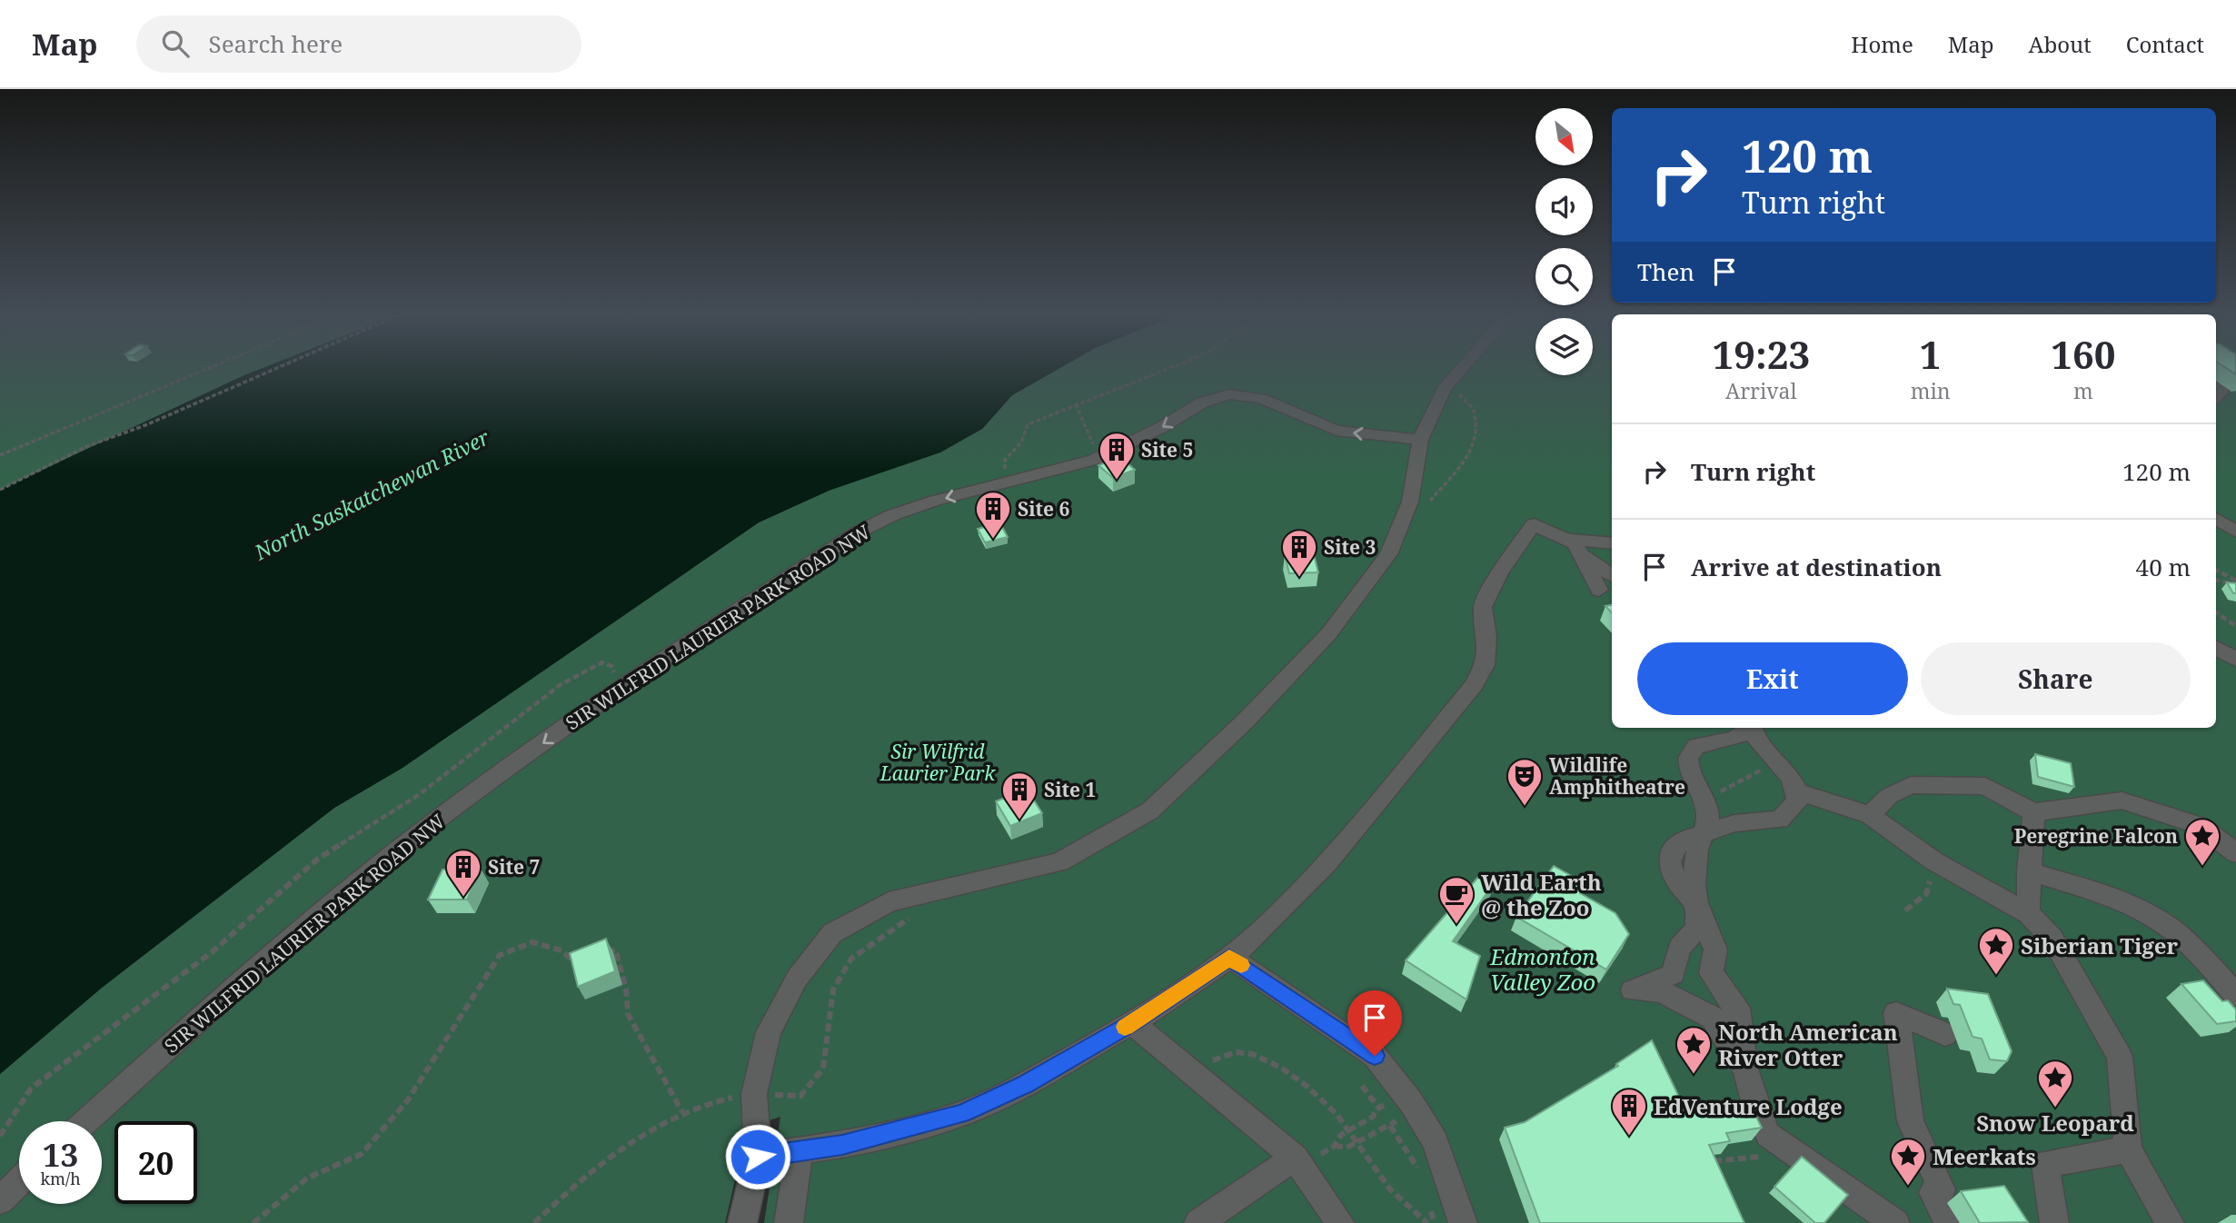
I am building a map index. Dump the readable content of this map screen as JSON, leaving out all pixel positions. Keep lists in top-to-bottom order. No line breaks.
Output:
{"streets":{"street":["SIR WILFRID LAURIER PARK ROAD NW"]},"one_way":["SIR WILFRID LAURIER PARK ROAD NW"],"water":["North Saskatchewan River"],"parks":["Sir Wilfrid Laurier Park","Edmonton Valley Zoo"],"places":{"building":["Site 5","Site 6","Site 3","Site 1","Site 7","EdVenture Lodge"],"theatre":["Wildlife Amphitheatre"],"place":["Peregrine Falcon","Siberian Tiger","North American River Otter","Snow Leopard","Meerkats"],"cafe":["Wild Earth @ the Zoo"]},"north":"bottom right","page":{"header":"Map","search":"Search here","nav":["Home","Map","About","Contact"],"turn":["120 m","Turn right"],"then":"Then","eta":["19:23","Arrival","1","min","160","m"],"list":[{"name":"Turn right","value":"120 m"},{"name":"Arrive at destination","value":"40 m"}],"buttons":["Exit","Share"],"speed":"13 km/h","limit":"20"}}
